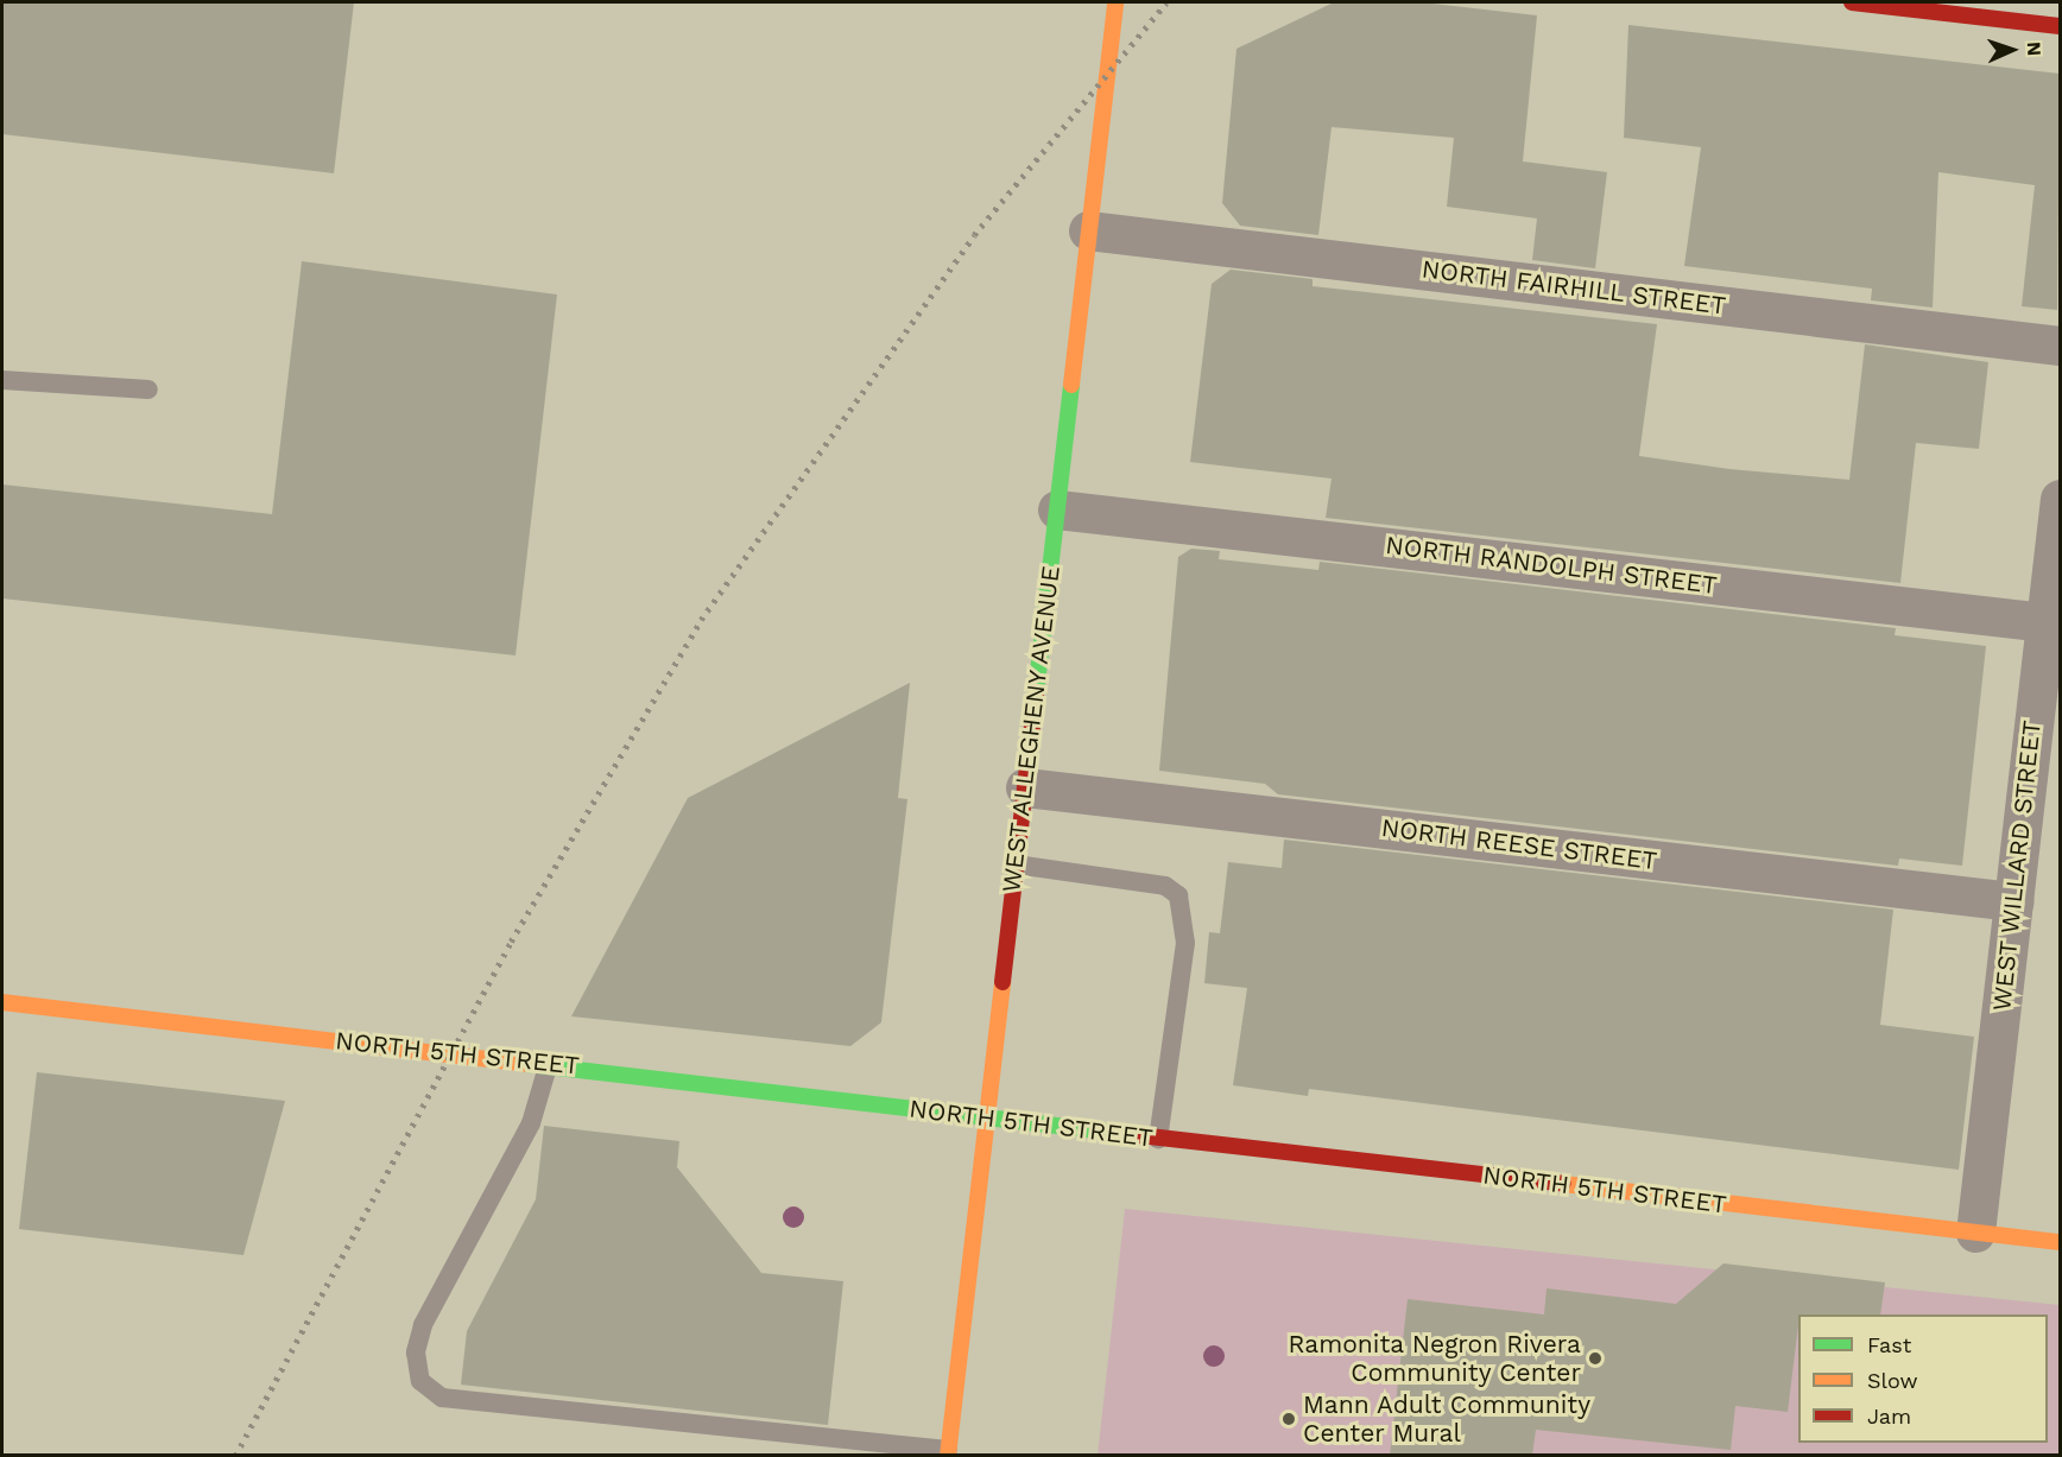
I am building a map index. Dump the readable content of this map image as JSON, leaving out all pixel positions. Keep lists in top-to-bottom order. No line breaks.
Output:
{"streets":{"street":["NORTH FAIRHILL STREET","NORTH RANDOLPH STREET","WEST ALLEGHENY AVENUE","NORTH REESE STREET","WEST WILLARD STREET","NORTH 5TH STREET"]},"crossings":[["NORTH FAIRHILL STREET","WEST ALLEGHENY AVENUE"],["NORTH RANDOLPH STREET","WEST ALLEGHENY AVENUE"],["NORTH RANDOLPH STREET","WEST WILLARD STREET"],["WEST ALLEGHENY AVENUE","NORTH REESE STREET"],["WEST ALLEGHENY AVENUE","NORTH 5TH STREET"],["NORTH REESE STREET","WEST WILLARD STREET"],["WEST WILLARD STREET","NORTH 5TH STREET"]],"places":["Ramonita Negron Rivera Community Center","Mann Adult Community Center Mural"],"legend":["Fast","Slow","Jam"],"north":"right"}
